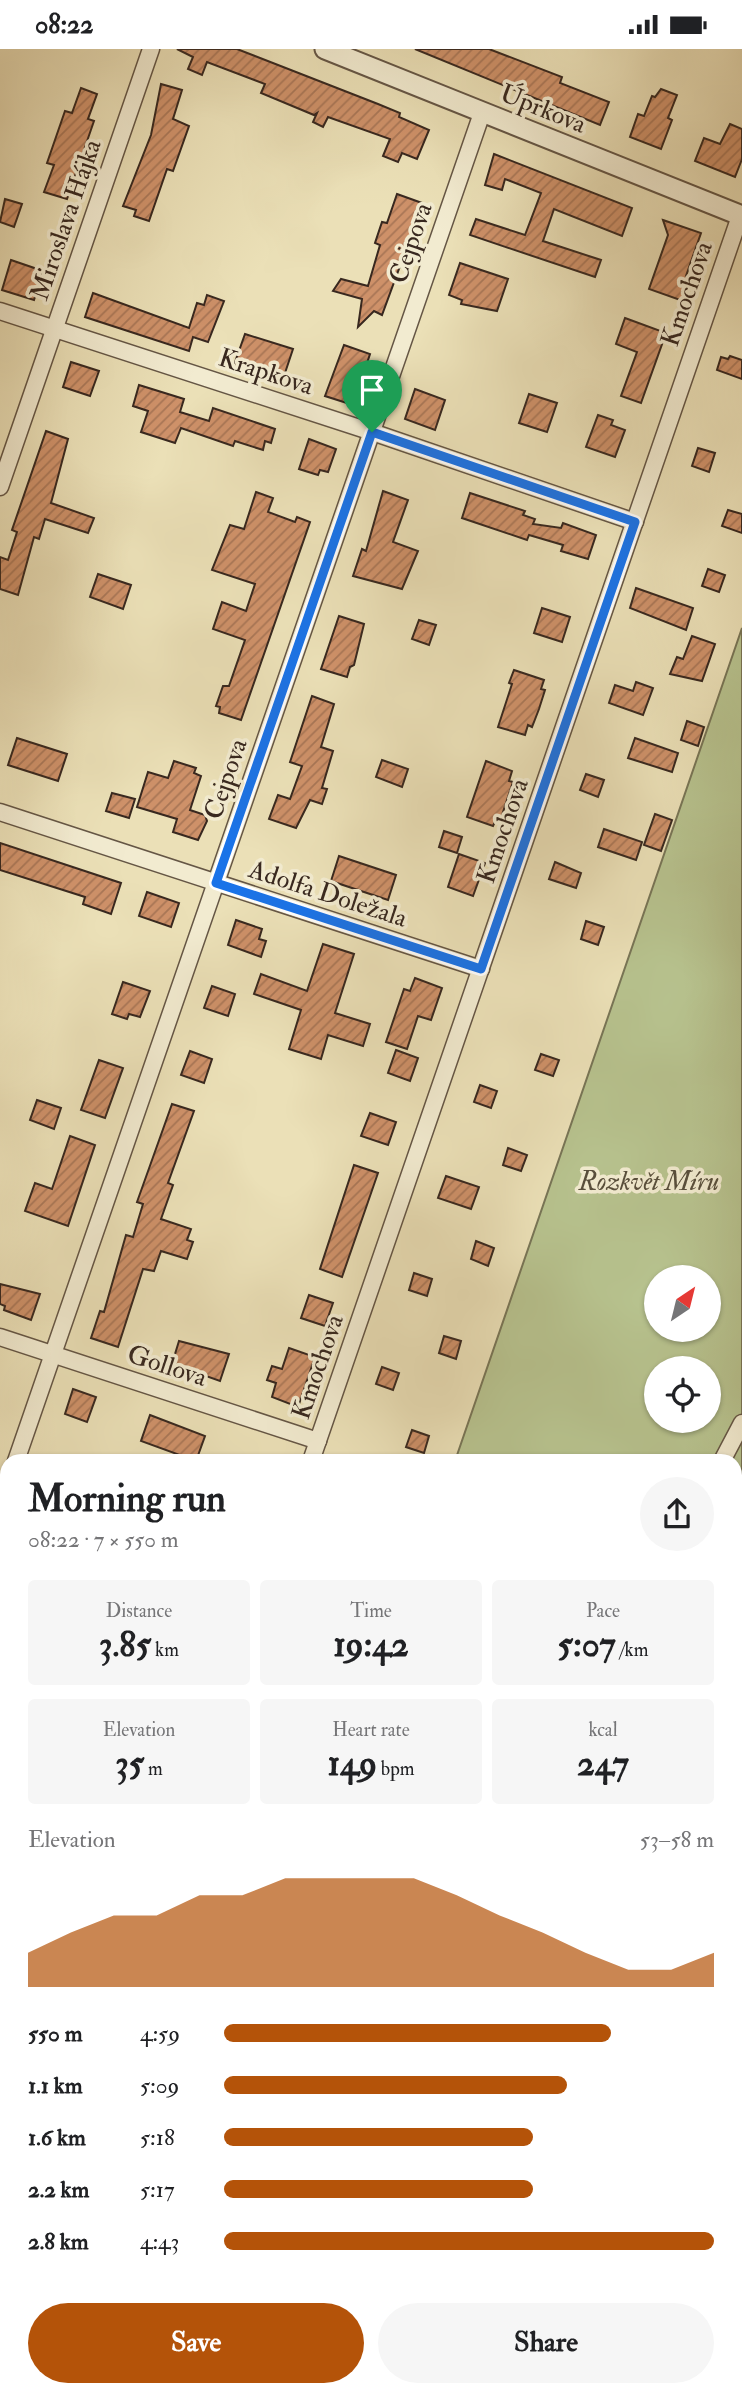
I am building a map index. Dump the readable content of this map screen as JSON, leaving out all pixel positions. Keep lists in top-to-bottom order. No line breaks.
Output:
{"streets":{"street":["Úprkova","Miroslava Hájka","Cejpova","Kmochova","Krapkova","Adolfa Doležala","Gollova"]},"crossings":[["Úprkova","Cejpova"],["Úprkova","Kmochova"],["Miroslava Hájka","Krapkova"],["Cejpova","Krapkova"],["Cejpova","Adolfa Doležala"],["Cejpova","Gollova"],["Kmochova","Krapkova"],["Kmochova","Adolfa Doležala"],["Kmochova","Gollova"]],"parks":["Rozkvět Míru"],"north":"top right","page":{"status":"08:22","heading":["Morning run","08:22 · 7 × 550 m"],"stats":[["Distance","3.85 km"],["Time","19:42"],["Pace","5:07 /km"],["Elevation","35 m"],["Heart rate","149 bpm"],["kcal","247"]],"chart":["Elevation","53–58 m"],"list":[{"name":"550 m","note":"4:59"},{"name":"1.1 km","note":"5:09"},{"name":"1.6 km","note":"5:18"},{"name":"2.2 km","note":"5:17"},{"name":"2.8 km","note":"4:43"}],"buttons":["Save","Share"]}}
